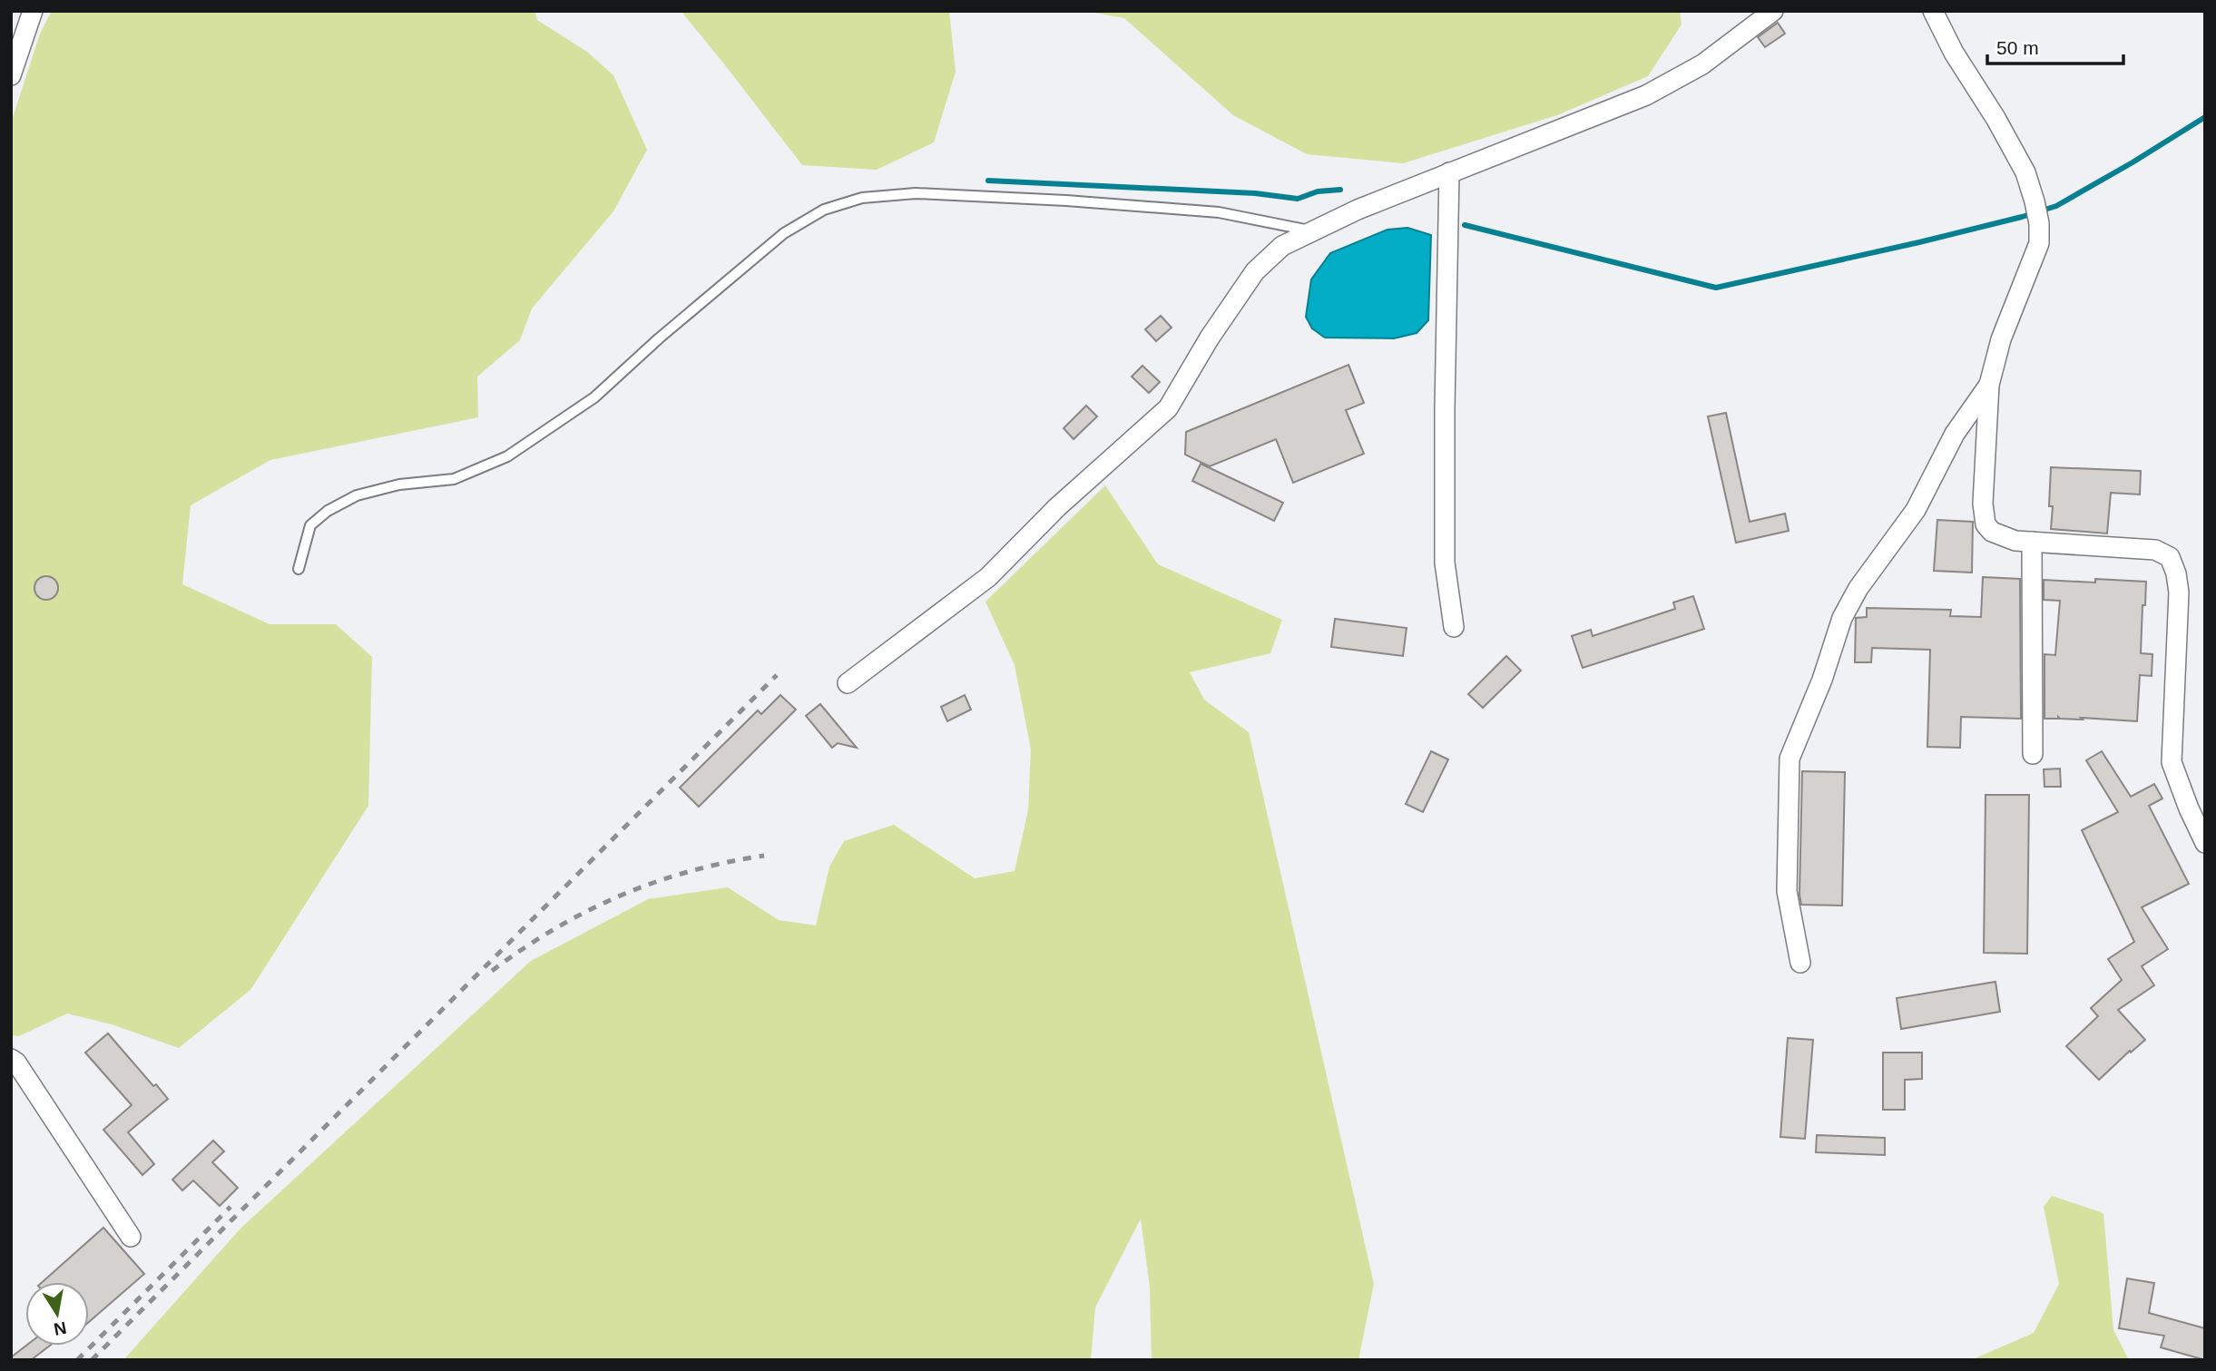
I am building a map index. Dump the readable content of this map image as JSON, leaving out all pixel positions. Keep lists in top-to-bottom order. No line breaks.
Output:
{"scale_bar":"50 m","north":"bottom"}
